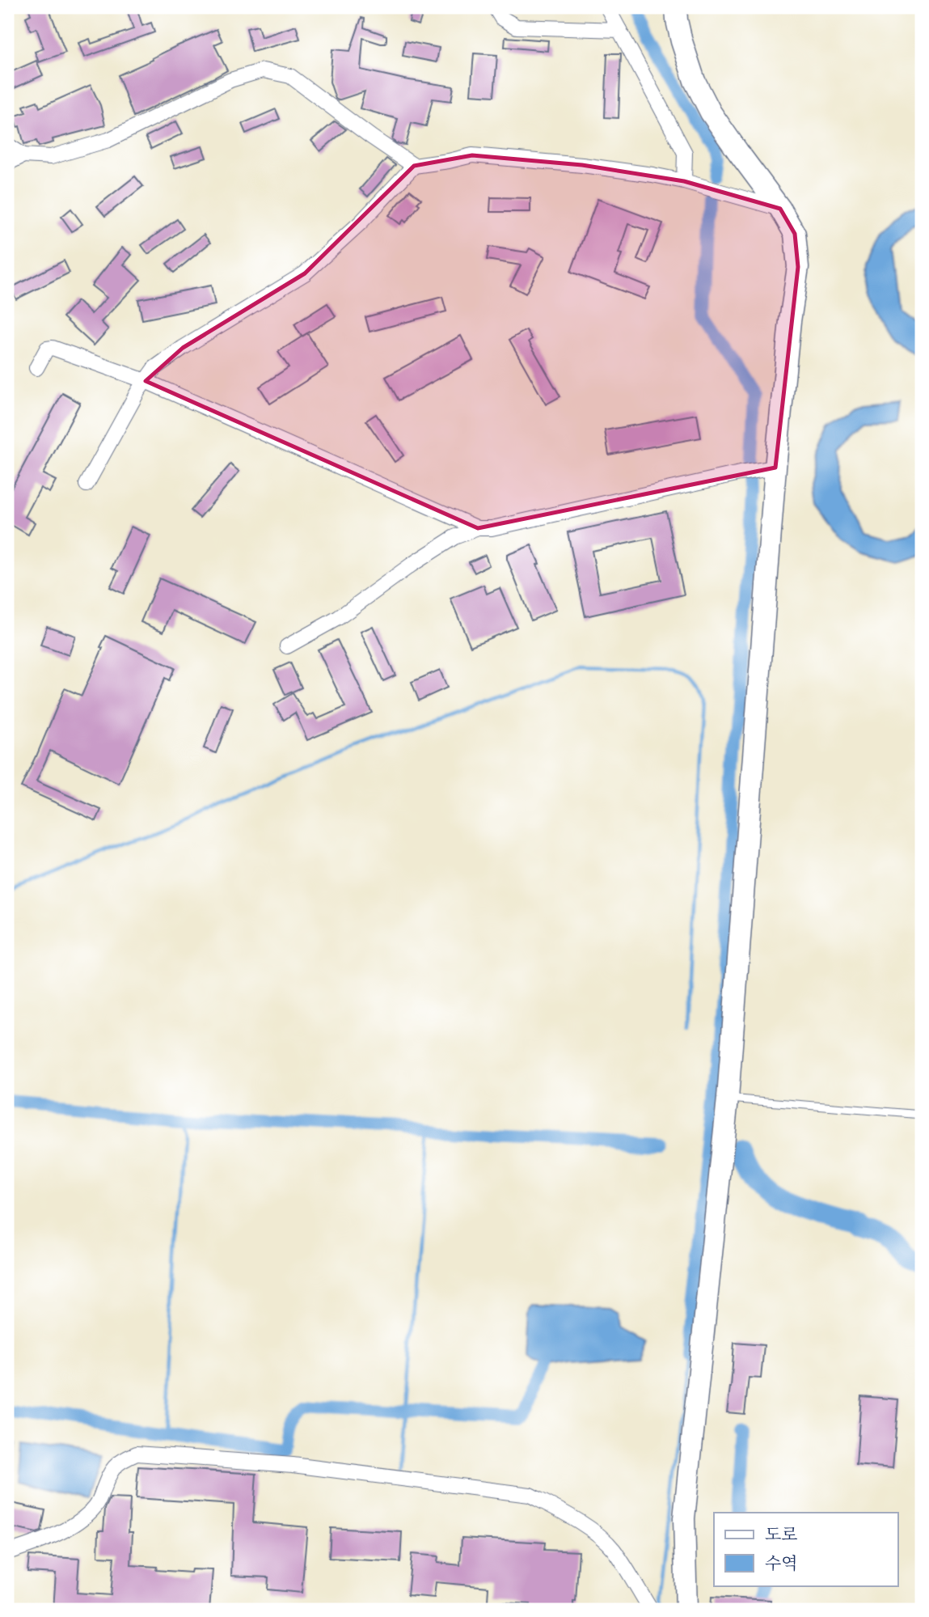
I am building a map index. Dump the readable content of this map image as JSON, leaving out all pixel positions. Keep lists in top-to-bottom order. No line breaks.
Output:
{"legend":["도로","수역"]}
